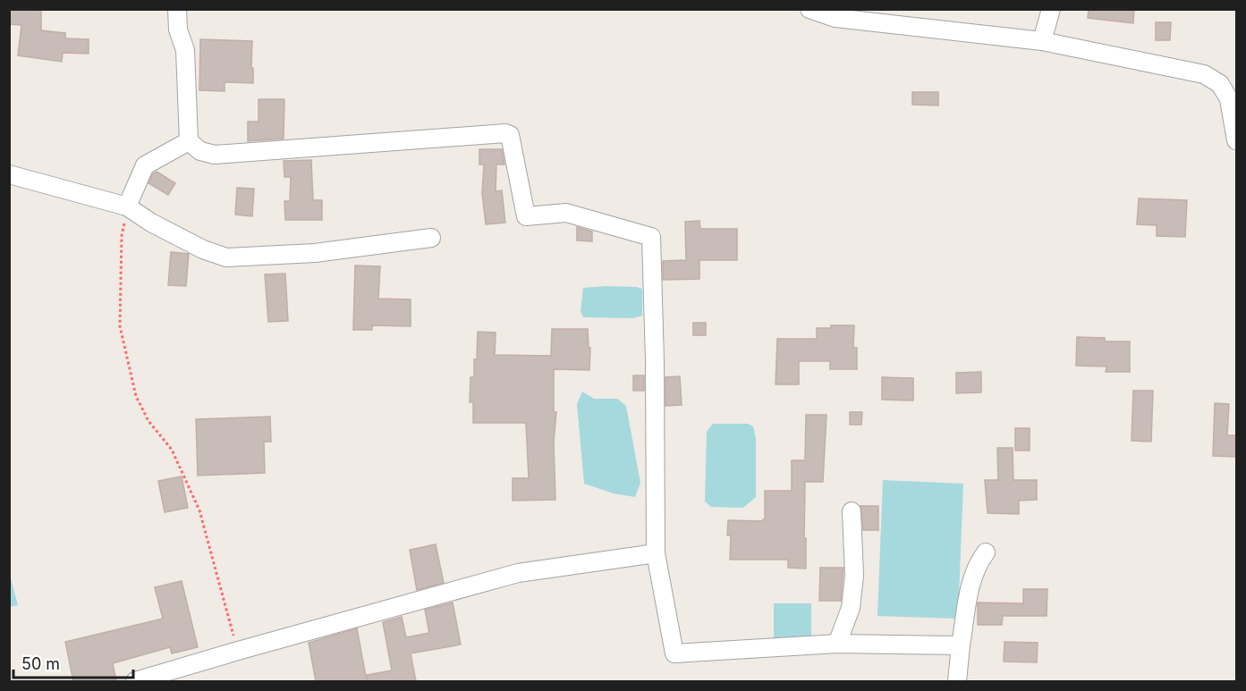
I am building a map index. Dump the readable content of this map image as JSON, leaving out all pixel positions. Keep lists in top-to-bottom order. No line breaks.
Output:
{"scale_bar":"50 m"}
